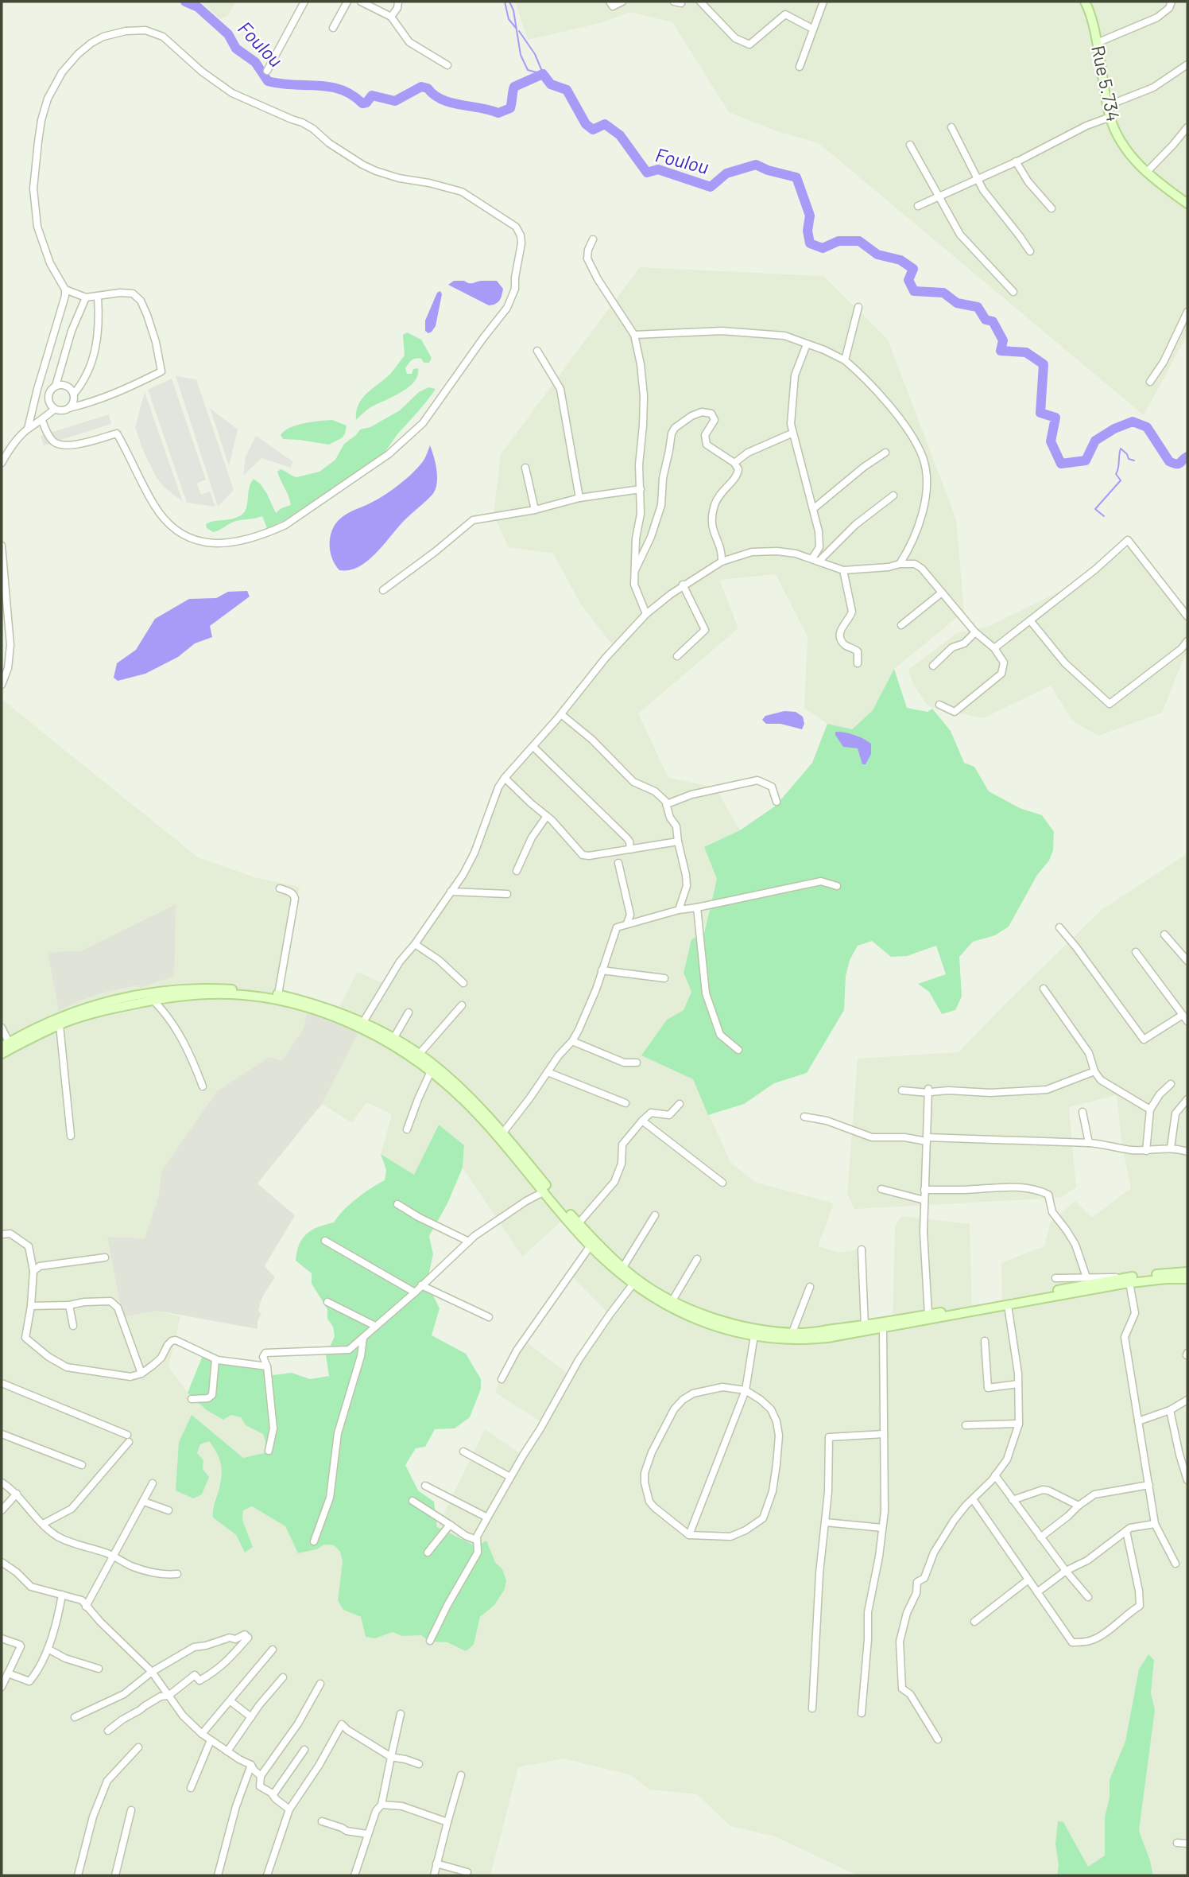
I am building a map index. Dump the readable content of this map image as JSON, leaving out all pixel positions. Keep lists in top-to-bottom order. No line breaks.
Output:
{"streets":{"main road":["Rue 5.734"]},"water":["Foulou"]}
